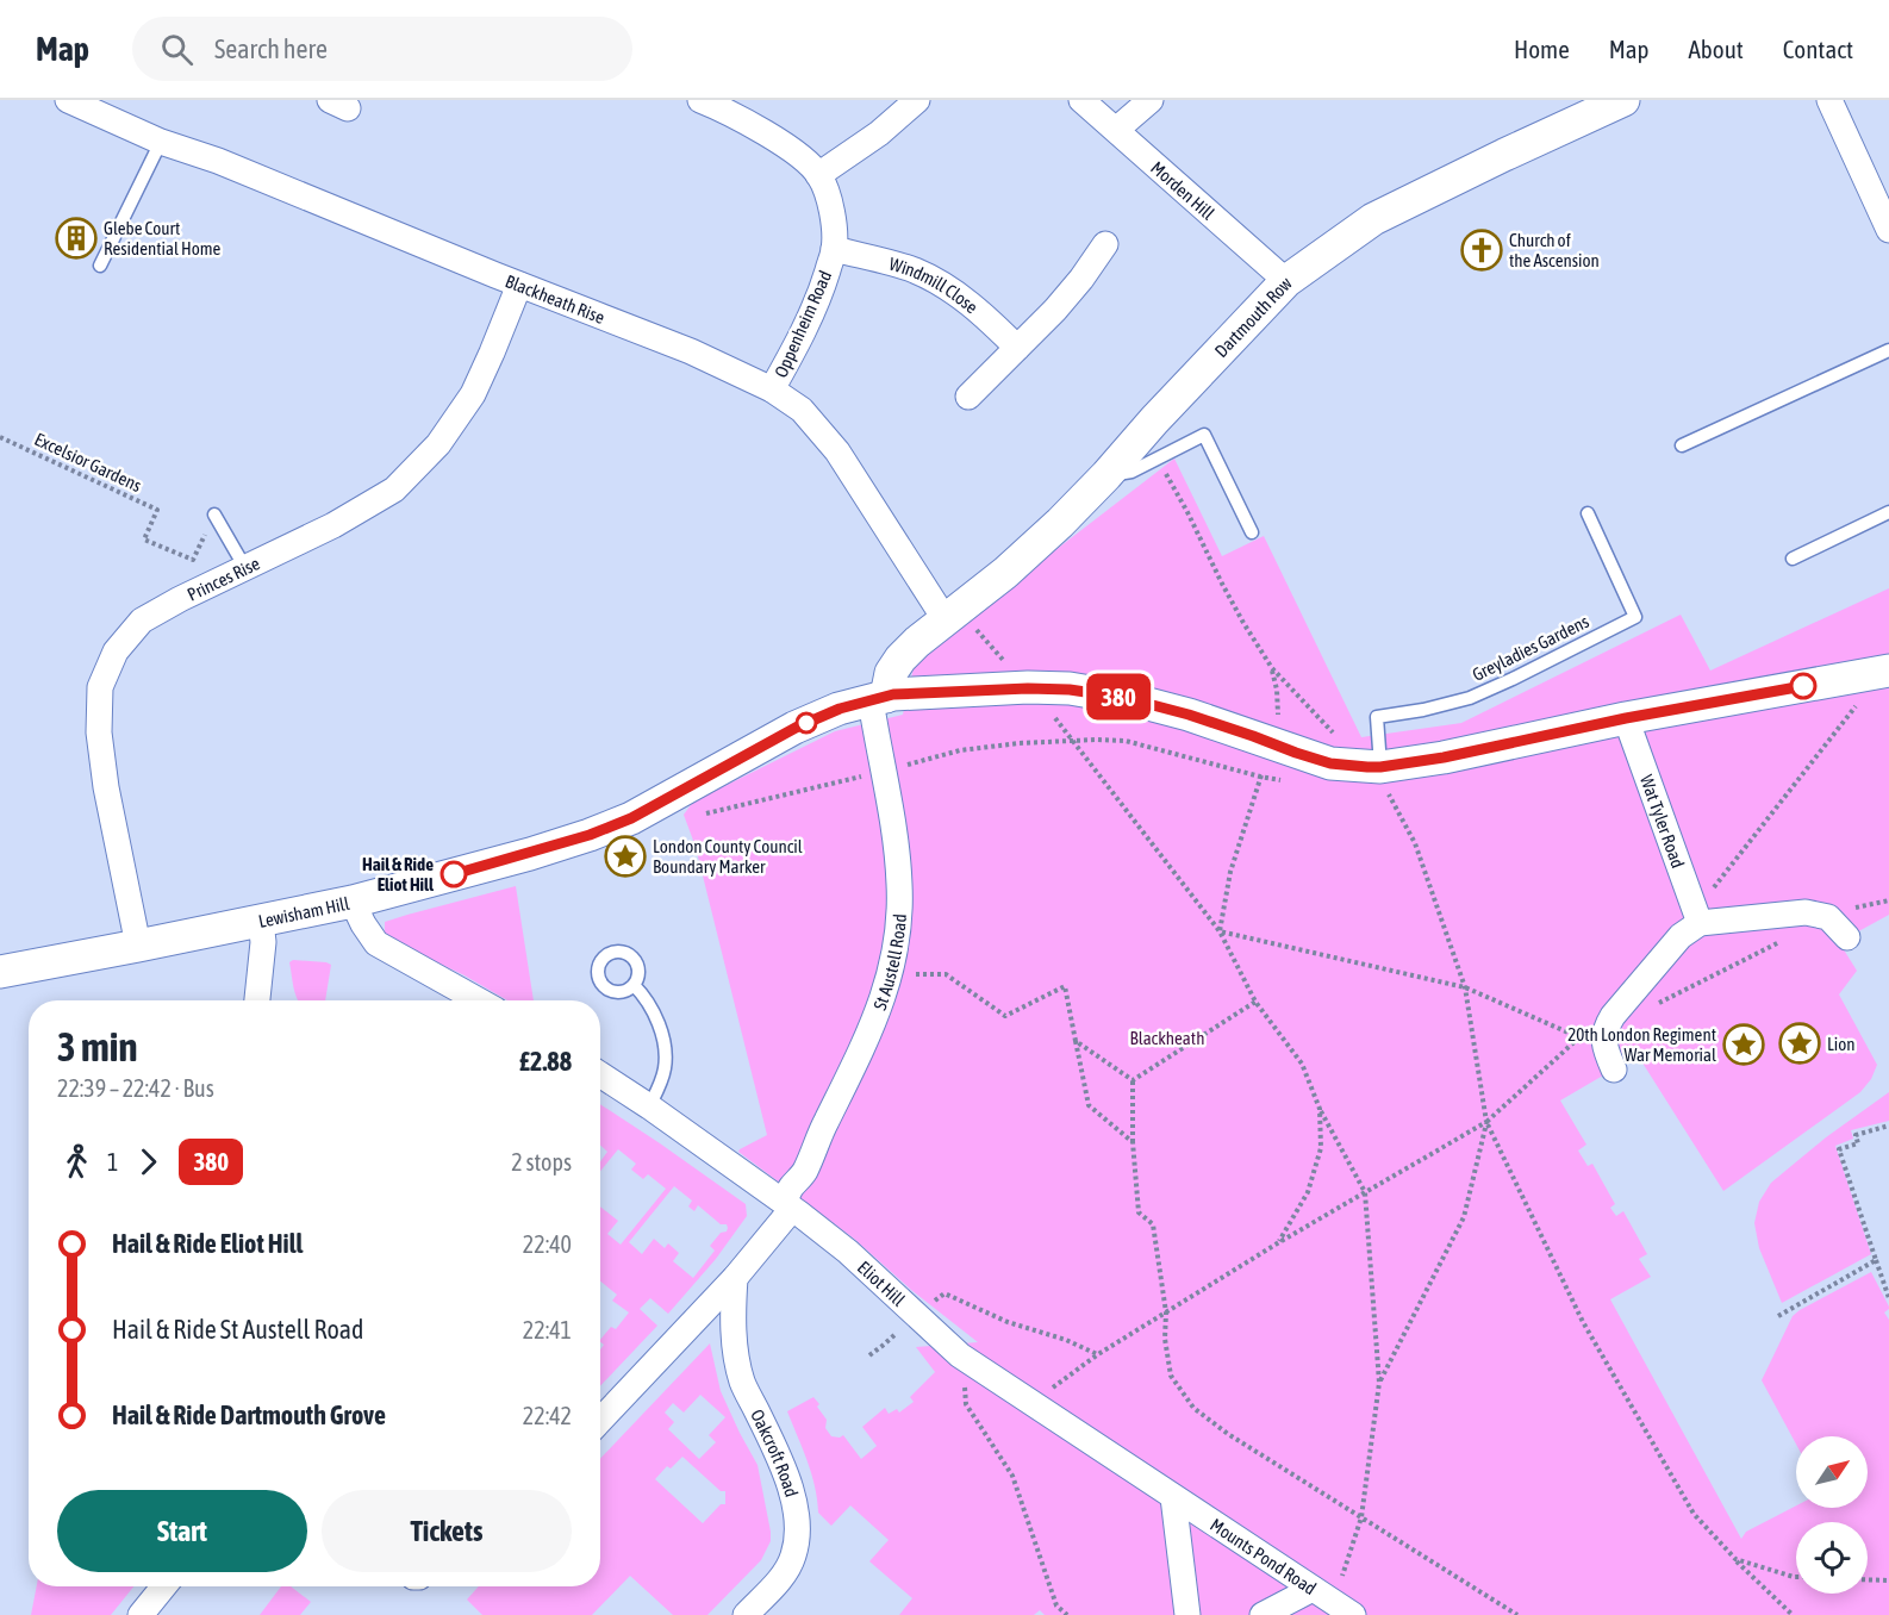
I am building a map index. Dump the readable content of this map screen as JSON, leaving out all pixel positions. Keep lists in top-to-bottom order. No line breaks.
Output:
{"streets":{"street":["Morden Hill","Windmill Close","Blackheath Rise","Dartmouth Row","Oppenheim Road","Princes Rise","Wat Tyler Road","Lewisham Hill","St Austell Road","Eliot Hill","Oakcroft Road","Mounts Pond Road"],"lane":["Greyladies Gardens"],"path":["Excelsior Gardens"]},"crossings":[["Morden Hill","Dartmouth Row"],["Windmill Close","Oppenheim Road"],["Blackheath Rise","Dartmouth Row"],["Blackheath Rise","Oppenheim Road"],["Blackheath Rise","Princes Rise"],["Princes Rise","Lewisham Hill"],["Lewisham Hill","St Austell Road"],["St Austell Road","Eliot Hill"],["St Austell Road","Oakcroft Road"],["Eliot Hill","Mounts Pond Road"]],"parks":["Blackheath"],"places":{"building":["Glebe Court Residential Home"],"church":["Church of the Ascension"],"place":["London County Council Boundary Marker","Lion","20th London Regiment War Memorial"],"other":["Hail & Ride Eliot Hill"]},"lines":["bus line 380"],"north":"top right","page":{"header":"Map","search":"Search here","nav":["Home","Map","About","Contact"],"on_map":"380","heading":["3 min","22:39 – 22:42 · Bus","£2.88"],"legs":["1","380","2 stops"],"list":[{"name":"Hail & Ride Eliot Hill","value":"22:40"},{"name":"Hail & Ride St Austell Road","value":"22:41"},{"name":"Hail & Ride Dartmouth Grove","value":"22:42"}],"buttons":["Start","Tickets"]}}
